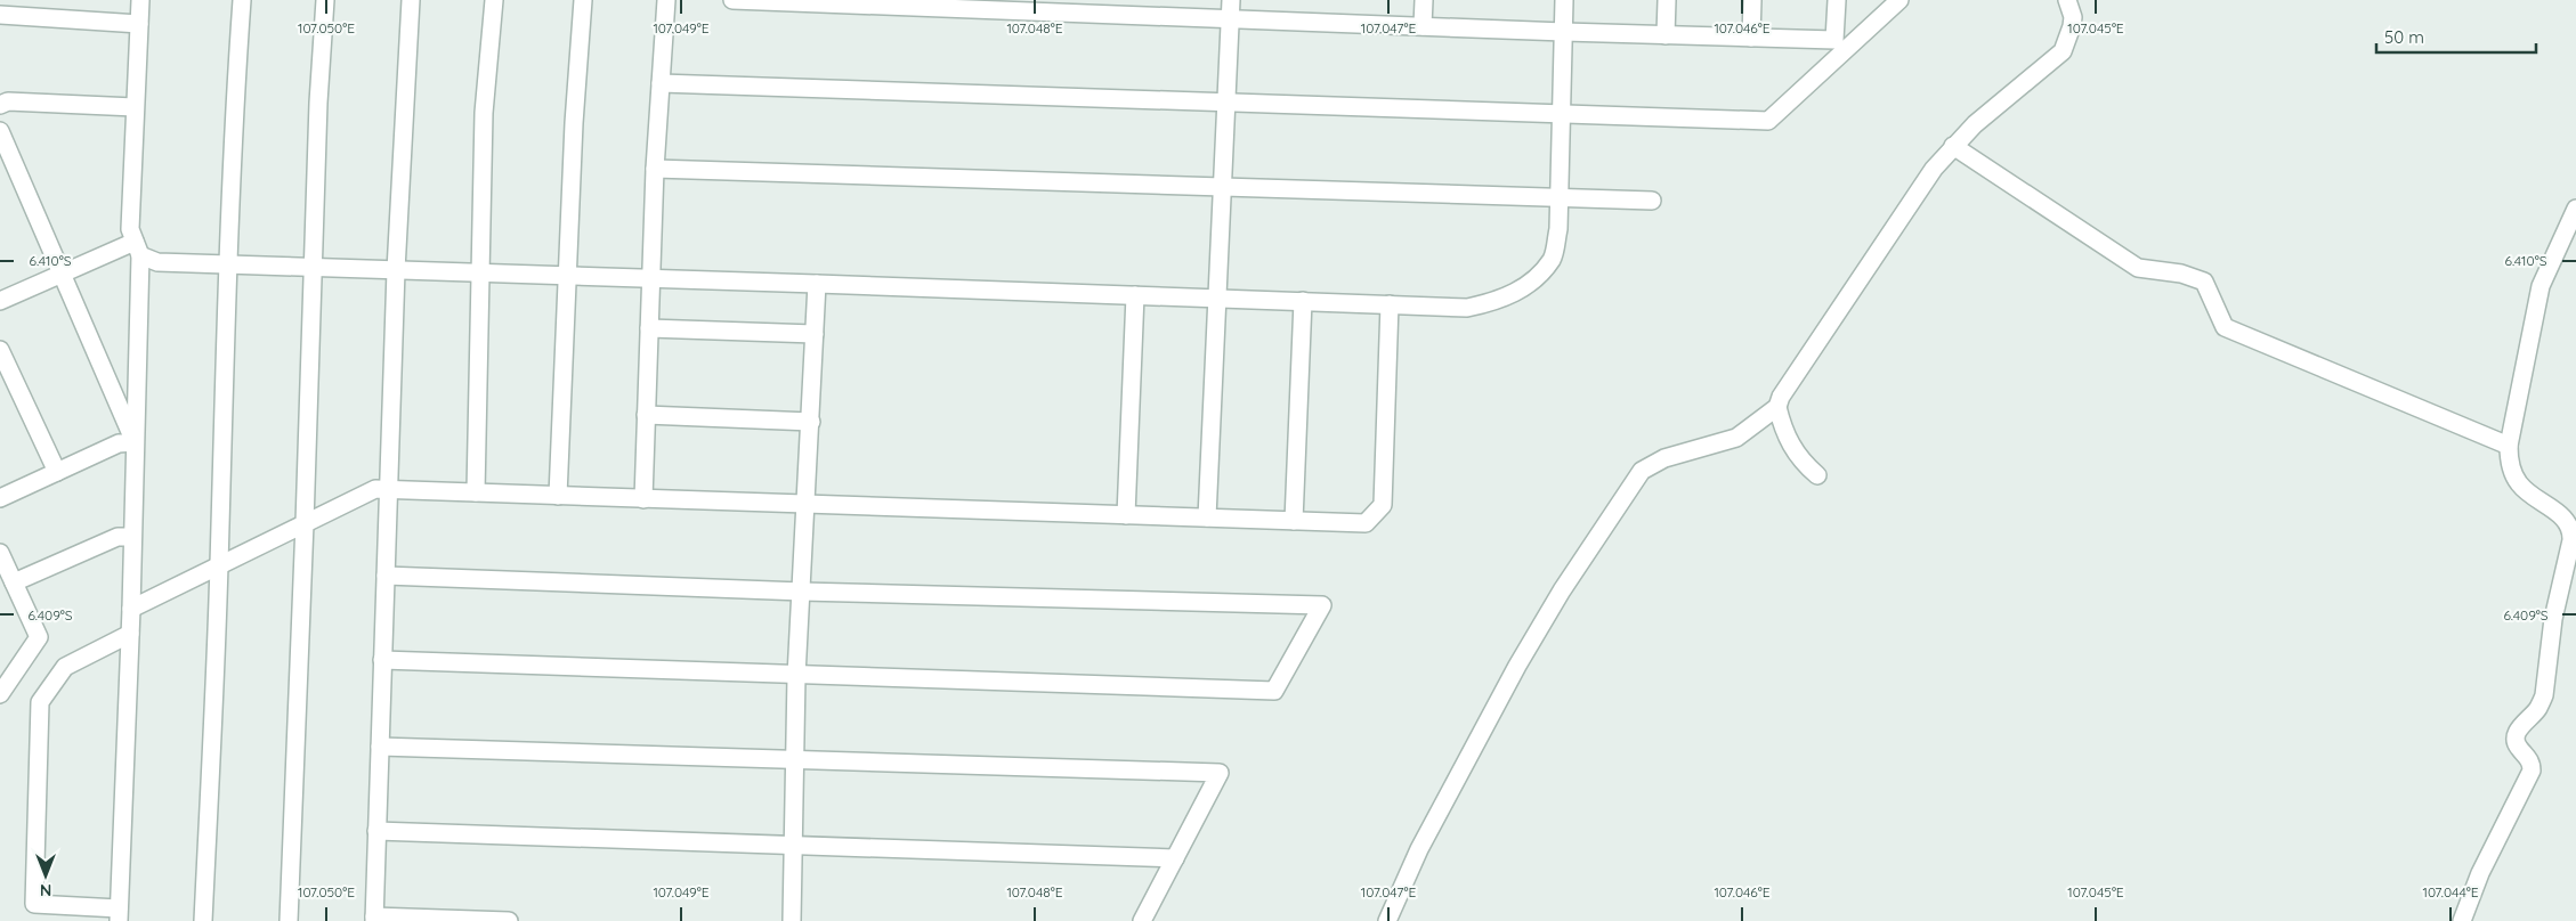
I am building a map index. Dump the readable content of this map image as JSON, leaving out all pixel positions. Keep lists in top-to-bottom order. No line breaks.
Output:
{"scale_bar":"50 m","north":"bottom","coordinates":["107.050°E","107.049°E","107.048°E","107.047°E","107.046°E","107.045°E","6.410°S","6.409°S","107.044°E"]}
